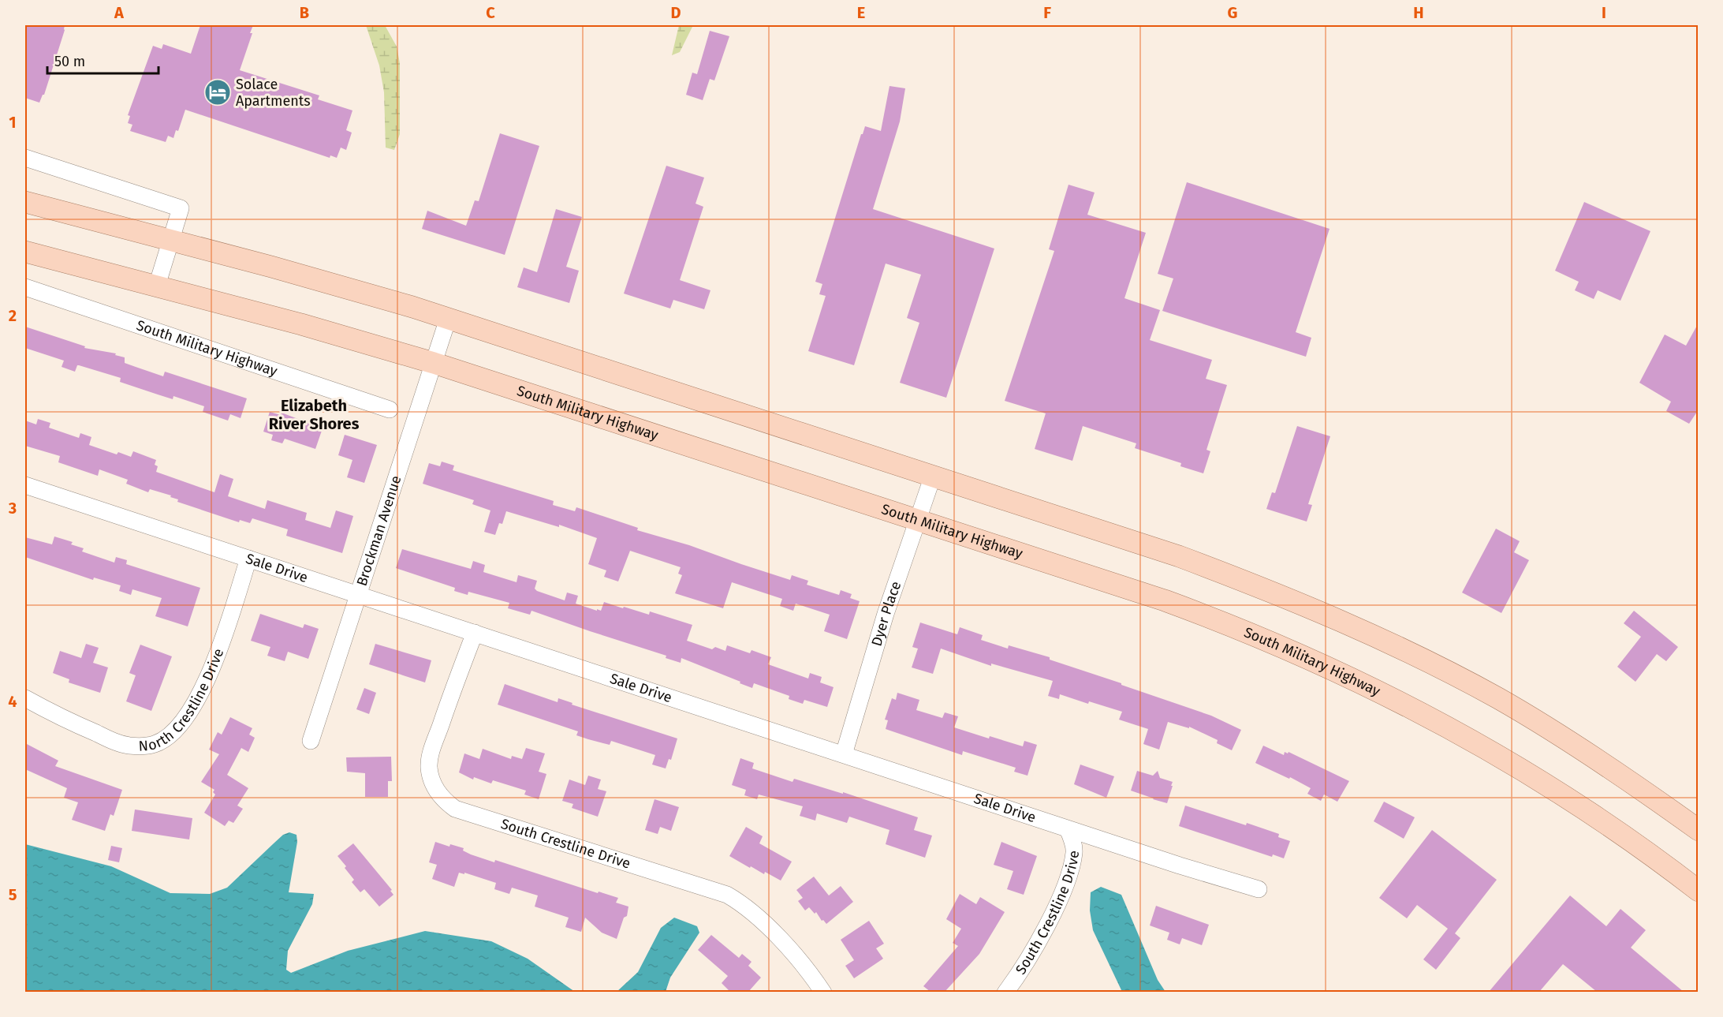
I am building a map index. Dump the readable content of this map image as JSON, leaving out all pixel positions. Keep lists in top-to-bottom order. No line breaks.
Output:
{"streets":{"main road":["South Military Highway"],"street":["Brockman Avenue","Sale Drive","Dyer Place","North Crestline Drive","South Crestline Drive"]},"crossings":[["South Military Highway","Brockman Avenue"],["South Military Highway","Dyer Place"],["Brockman Avenue","Sale Drive"],["Sale Drive","Dyer Place"],["Sale Drive","North Crestline Drive"],["Sale Drive","South Crestline Drive"]],"districts":["Elizabeth River Shores"],"places":{"hotel":["Solace Apartments"]},"scale_bar":"50 m","grid":{"columns":["A","B","C","D","E","F","G","H","I"],"rows":["1","2","3","4","5"]}}
